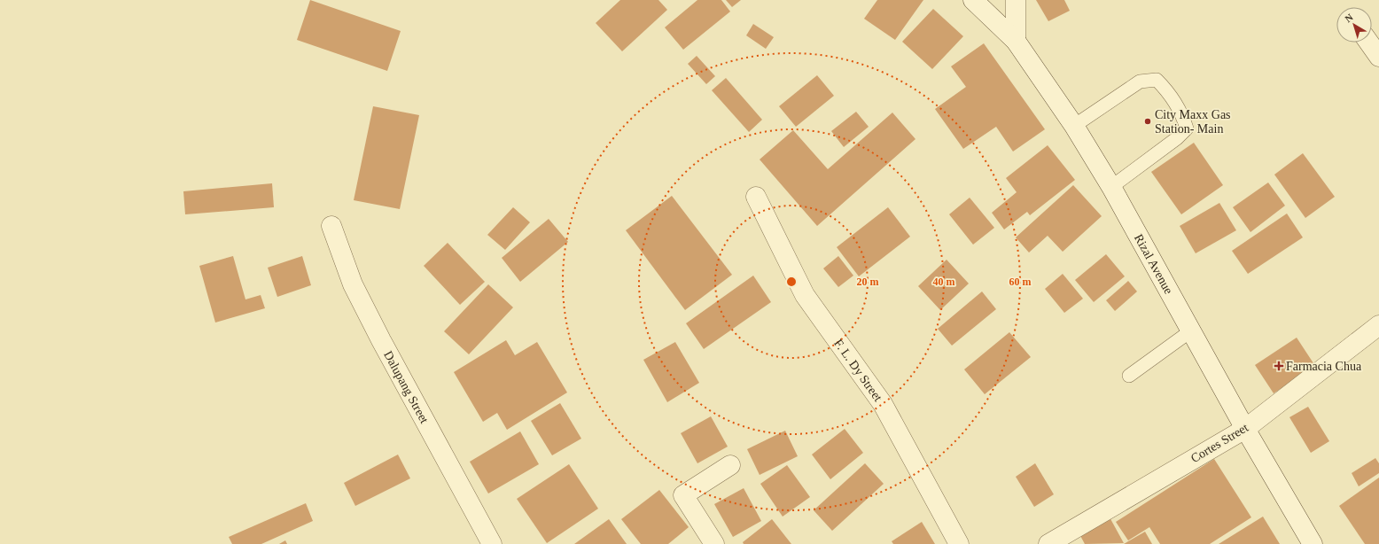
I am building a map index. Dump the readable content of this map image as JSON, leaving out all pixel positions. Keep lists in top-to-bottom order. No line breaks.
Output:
{"streets":{"street":["Rizal Avenue","F. L. Dy Street","Dalupang Street","Cortes Street"]},"crossings":[["Rizal Avenue","Cortes Street"]],"places":{"other":["City Maxx Gas Station- Main"],"health":["Farmacia Chua"]},"north":"top left","rings":["20 m","40 m","60 m"]}
